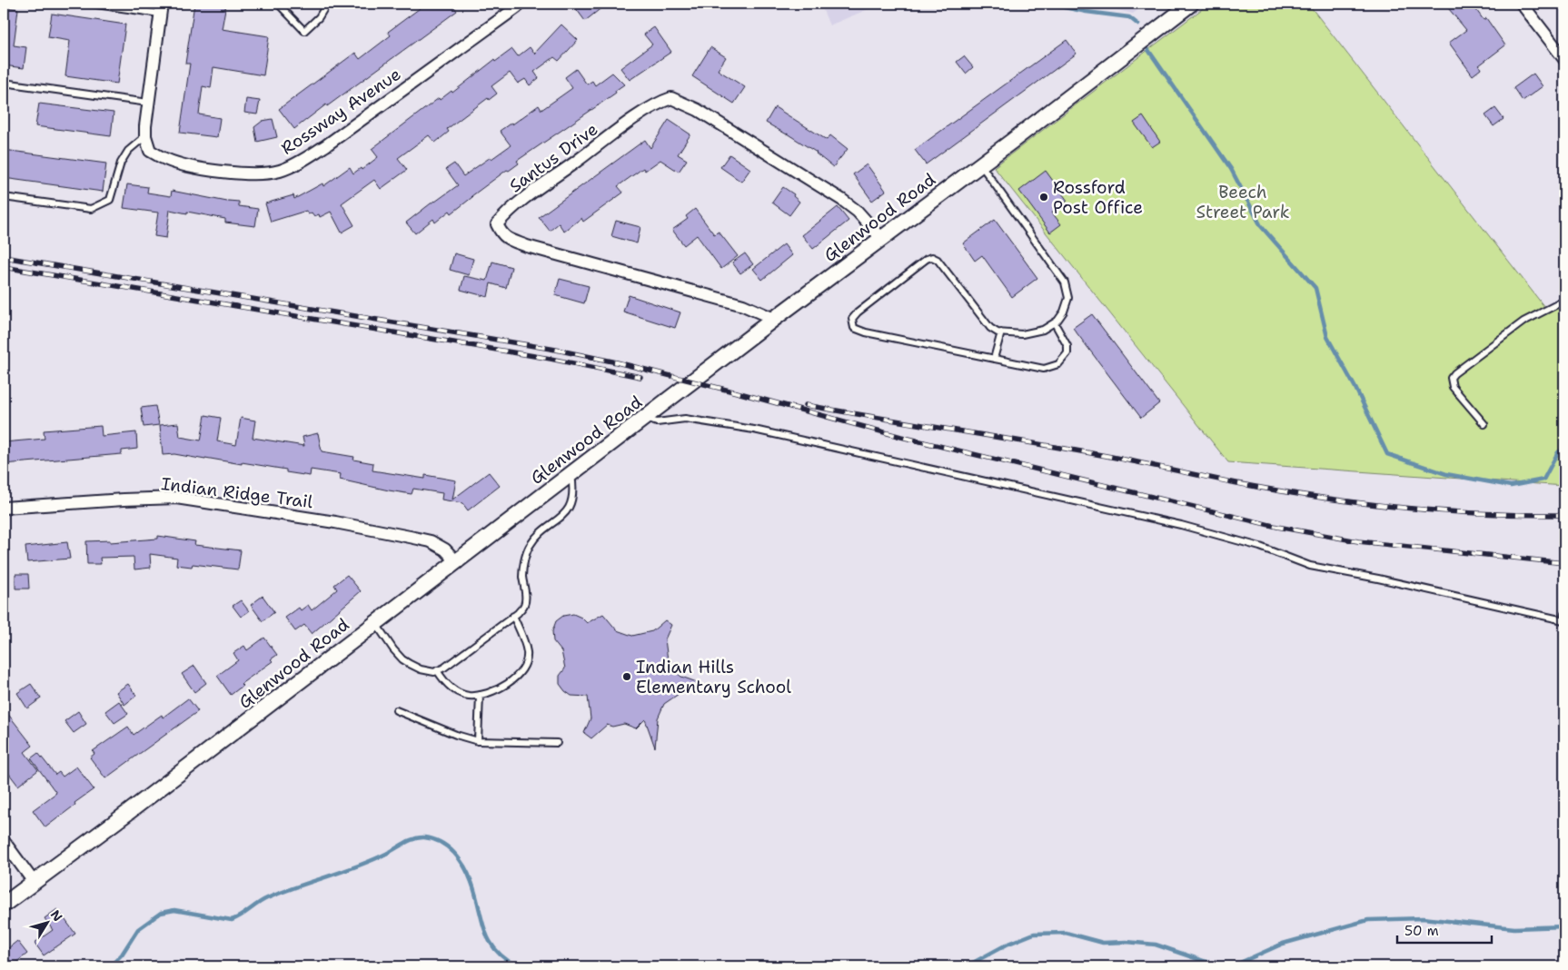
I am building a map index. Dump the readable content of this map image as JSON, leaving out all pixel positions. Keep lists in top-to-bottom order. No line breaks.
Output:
{"streets":{"street":["Rossway Avenue","Santus Drive","Glenwood Road","Indian Ridge Trail"]},"crossings":[["Santus Drive","Glenwood Road"],["Glenwood Road","Indian Ridge Trail"]],"parks":["Beech Street Park"],"places":["Rossford Post Office","Indian Hills Elementary School"],"scale_bar":"50 m","north":"top right"}
